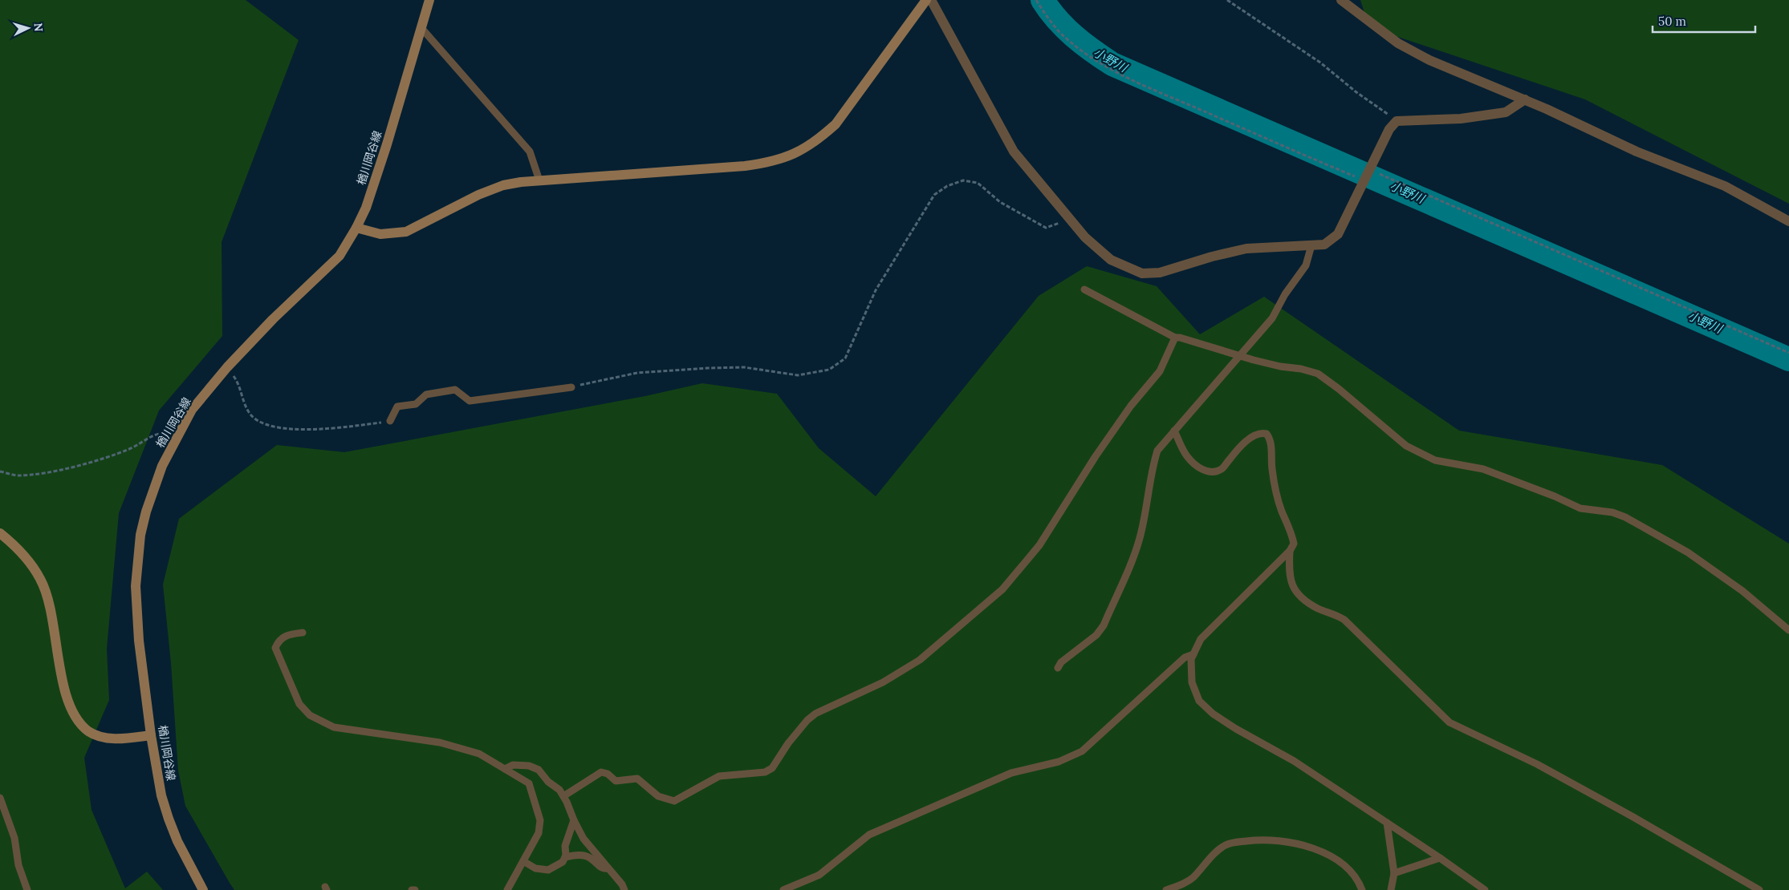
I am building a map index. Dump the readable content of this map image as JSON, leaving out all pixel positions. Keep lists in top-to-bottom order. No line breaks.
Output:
{"streets":{"main road":["楢川岡谷線"]},"water":["小野川"],"scale_bar":"50 m","north":"right"}
